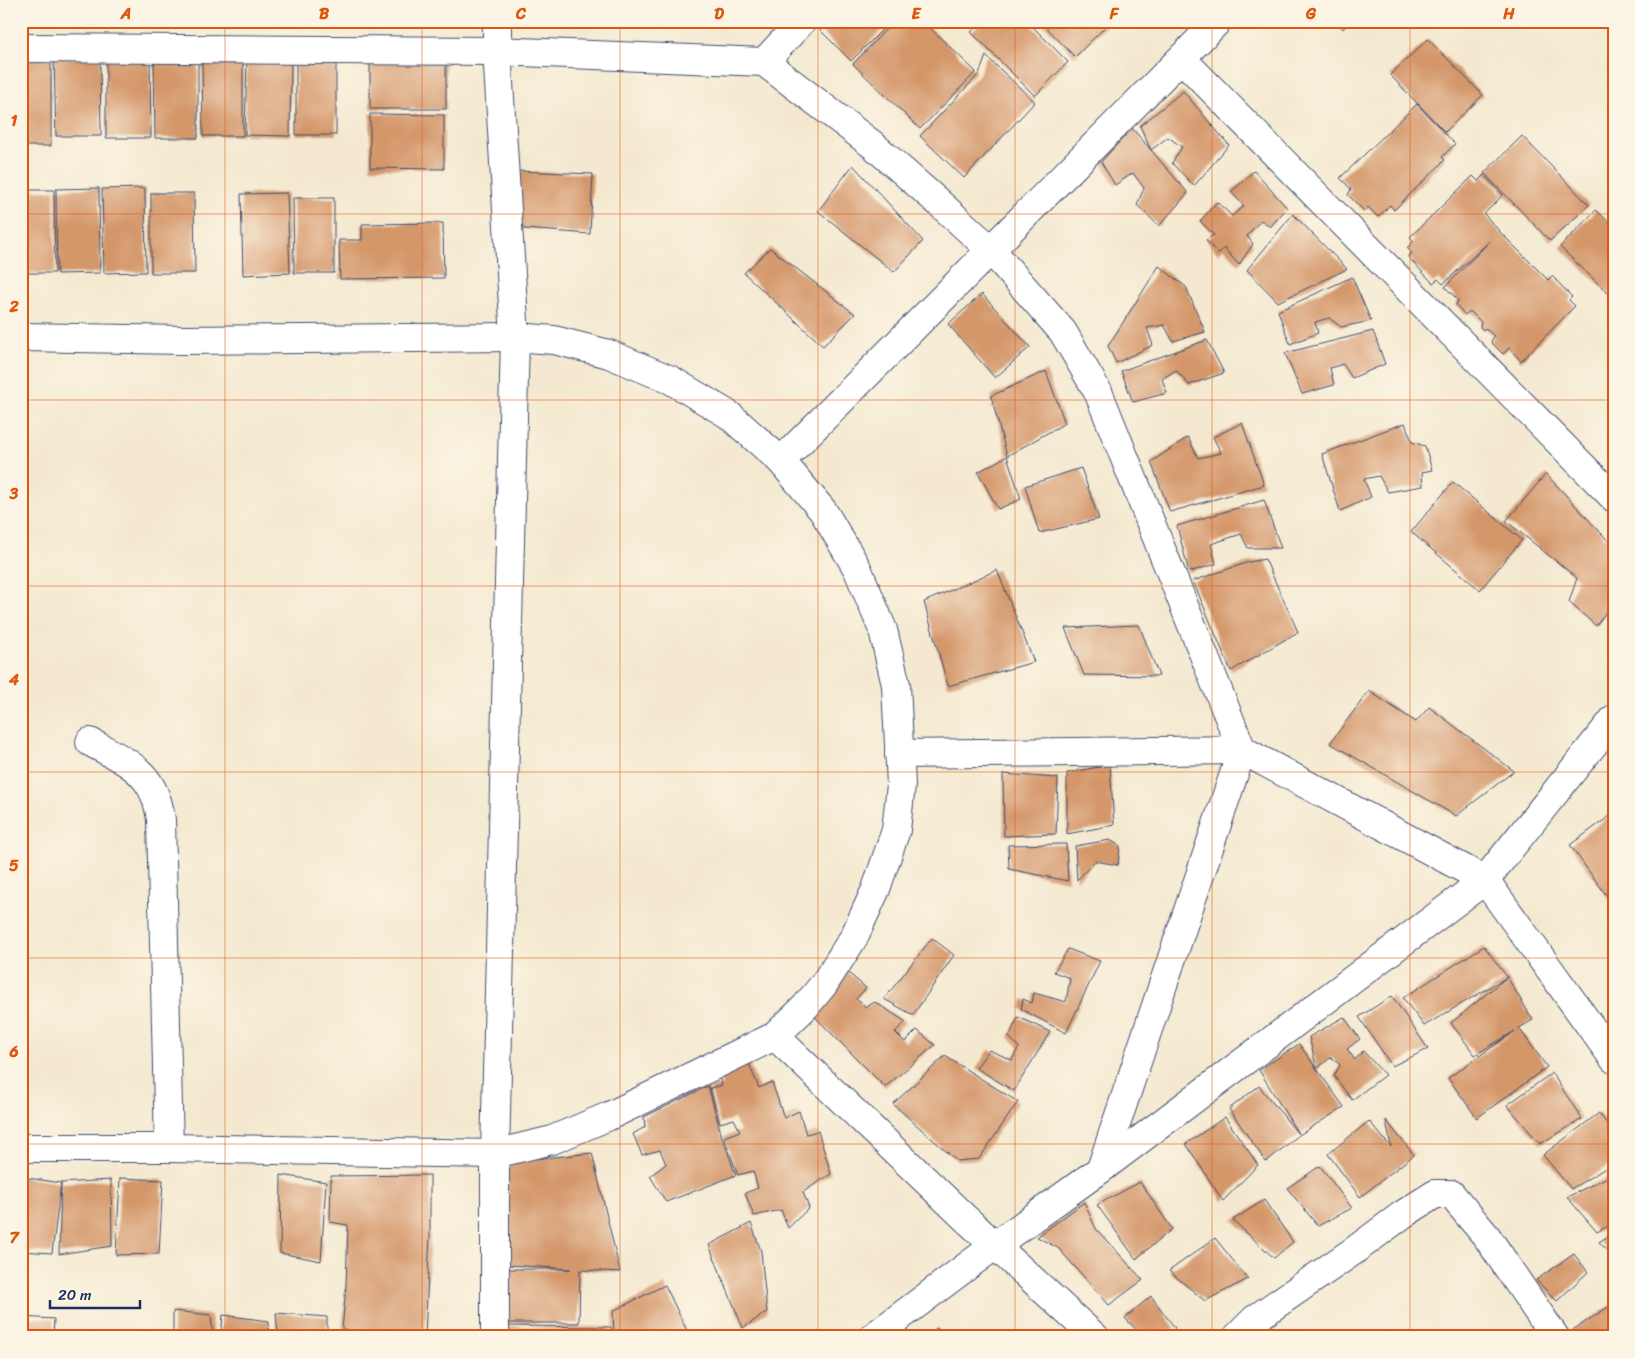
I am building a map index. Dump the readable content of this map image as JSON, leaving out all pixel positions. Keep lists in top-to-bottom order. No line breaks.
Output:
{"scale_bar":"20 m","grid":{"columns":["A","B","C","D","E","F","G","H"],"rows":["1","2","3","4","5","6","7"]}}
